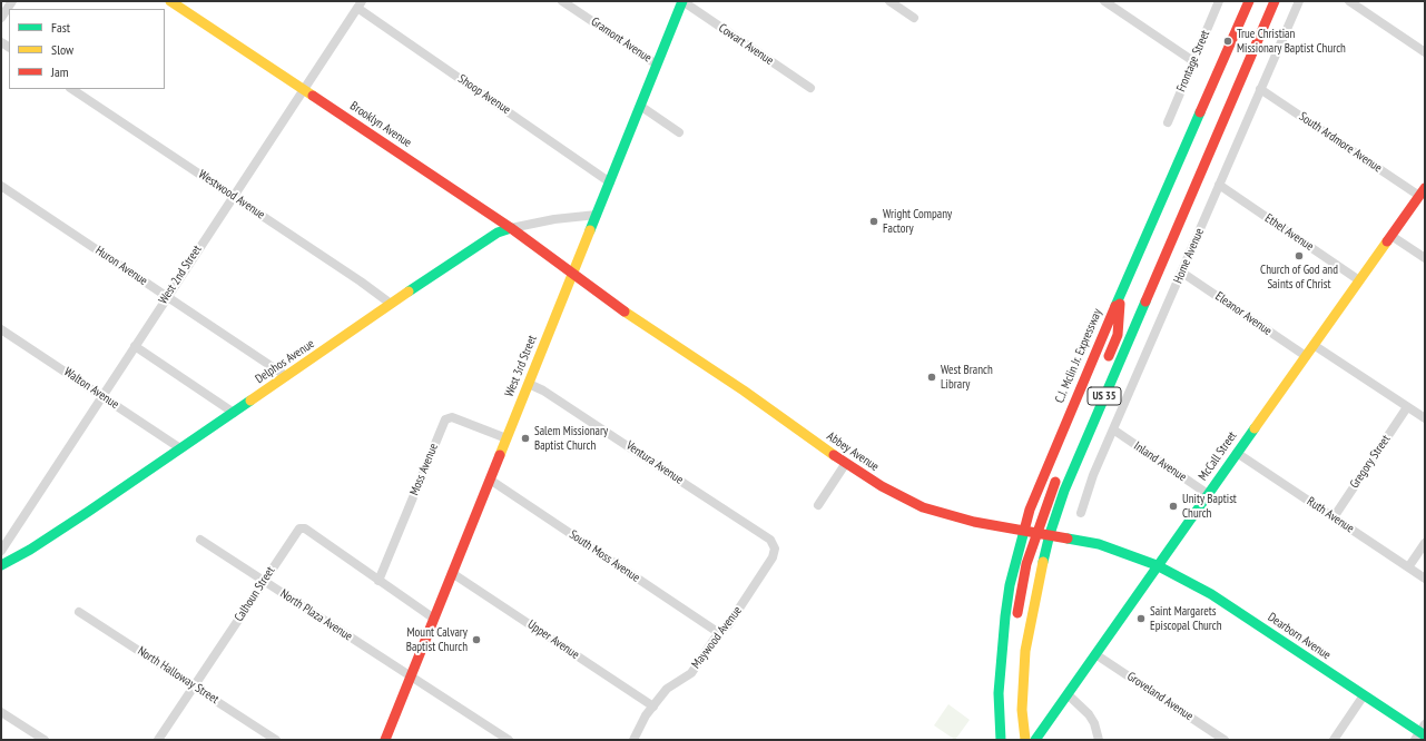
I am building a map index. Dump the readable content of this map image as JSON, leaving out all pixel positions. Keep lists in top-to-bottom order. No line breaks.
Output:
{"streets":{"main road":["Brooklyn Avenue","C.J. Mclin Jr. Expressway","Delphos Avenue","West 3rd Street","US 35","Abbey Avenue","McCall Street","Dearborn Avenue"],"street":["Gramont Avenue","Cowart Avenue","Frontage Street","Shoop Avenue","South Ardmore Avenue","Westwood Avenue","Ethel Avenue","Home Avenue","Huron Avenue","West 2nd Street","Eleanor Avenue","Walton Avenue","Inland Avenue","Gregory Street","Ventura Avenue","Moss Avenue","Ruth Avenue","South Moss Avenue","Calhoun Street","North Plaza Avenue","Maywood Avenue","Upper Avenue","North Halloway Street","Groveland Avenue"]},"crossings":[["Gramont Avenue","West 3rd Street"],["Cowart Avenue","West 3rd Street"],["Shoop Avenue","West 2nd Street"],["Shoop Avenue","West 3rd Street"],["Brooklyn Avenue","West 2nd Street"],["Brooklyn Avenue","Delphos Avenue"],["Brooklyn Avenue","West 3rd Street"],["Brooklyn Avenue","Abbey Avenue"],["South Ardmore Avenue","Home Avenue"],["South Ardmore Avenue","McCall Street"],["Westwood Avenue","West 2nd Street"],["Westwood Avenue","Delphos Avenue"],["Ethel Avenue","Home Avenue"],["Ethel Avenue","McCall Street"],["Home Avenue","Eleanor Avenue"],["Home Avenue","Inland Avenue"],["Huron Avenue","West 2nd Street"],["Huron Avenue","Delphos Avenue"],["West 2nd Street","Walton Avenue"],["Eleanor Avenue","McCall Street"],["C.J. Mclin Jr. Expressway","Abbey Avenue"],["Delphos Avenue","West 3rd Street"],["Delphos Avenue","Walton Avenue"],["West 3rd Street","Abbey Avenue"],["West 3rd Street","Ventura Avenue"],["West 3rd Street","Moss Avenue"],["West 3rd Street","South Moss Avenue"],["West 3rd Street","North Plaza Avenue"],["West 3rd Street","Upper Avenue"],["US 35","Abbey Avenue"],["Abbey Avenue","McCall Street"],["Abbey Avenue","Dearborn Avenue"],["McCall Street","Inland Avenue"],["McCall Street","Ruth Avenue"],["McCall Street","Dearborn Avenue"],["McCall Street","Groveland Avenue"],["Gregory Street","Ruth Avenue"],["Ventura Avenue","Maywood Avenue"],["Moss Avenue","Calhoun Street"],["South Moss Avenue","Maywood Avenue"],["Calhoun Street","North Plaza Avenue"],["Calhoun Street","North Halloway Street"],["Maywood Avenue","Upper Avenue"]],"places":["True Christian Missionary Baptist Church","Wright Company Factory","Church of God and Saints of Christ","West Branch Library","Salem Missionary Baptist Church","Unity Baptist Church","Saint Margarets Episcopal Church","Mount Calvary Baptist Church"],"legend":["Fast","Slow","Jam"]}
